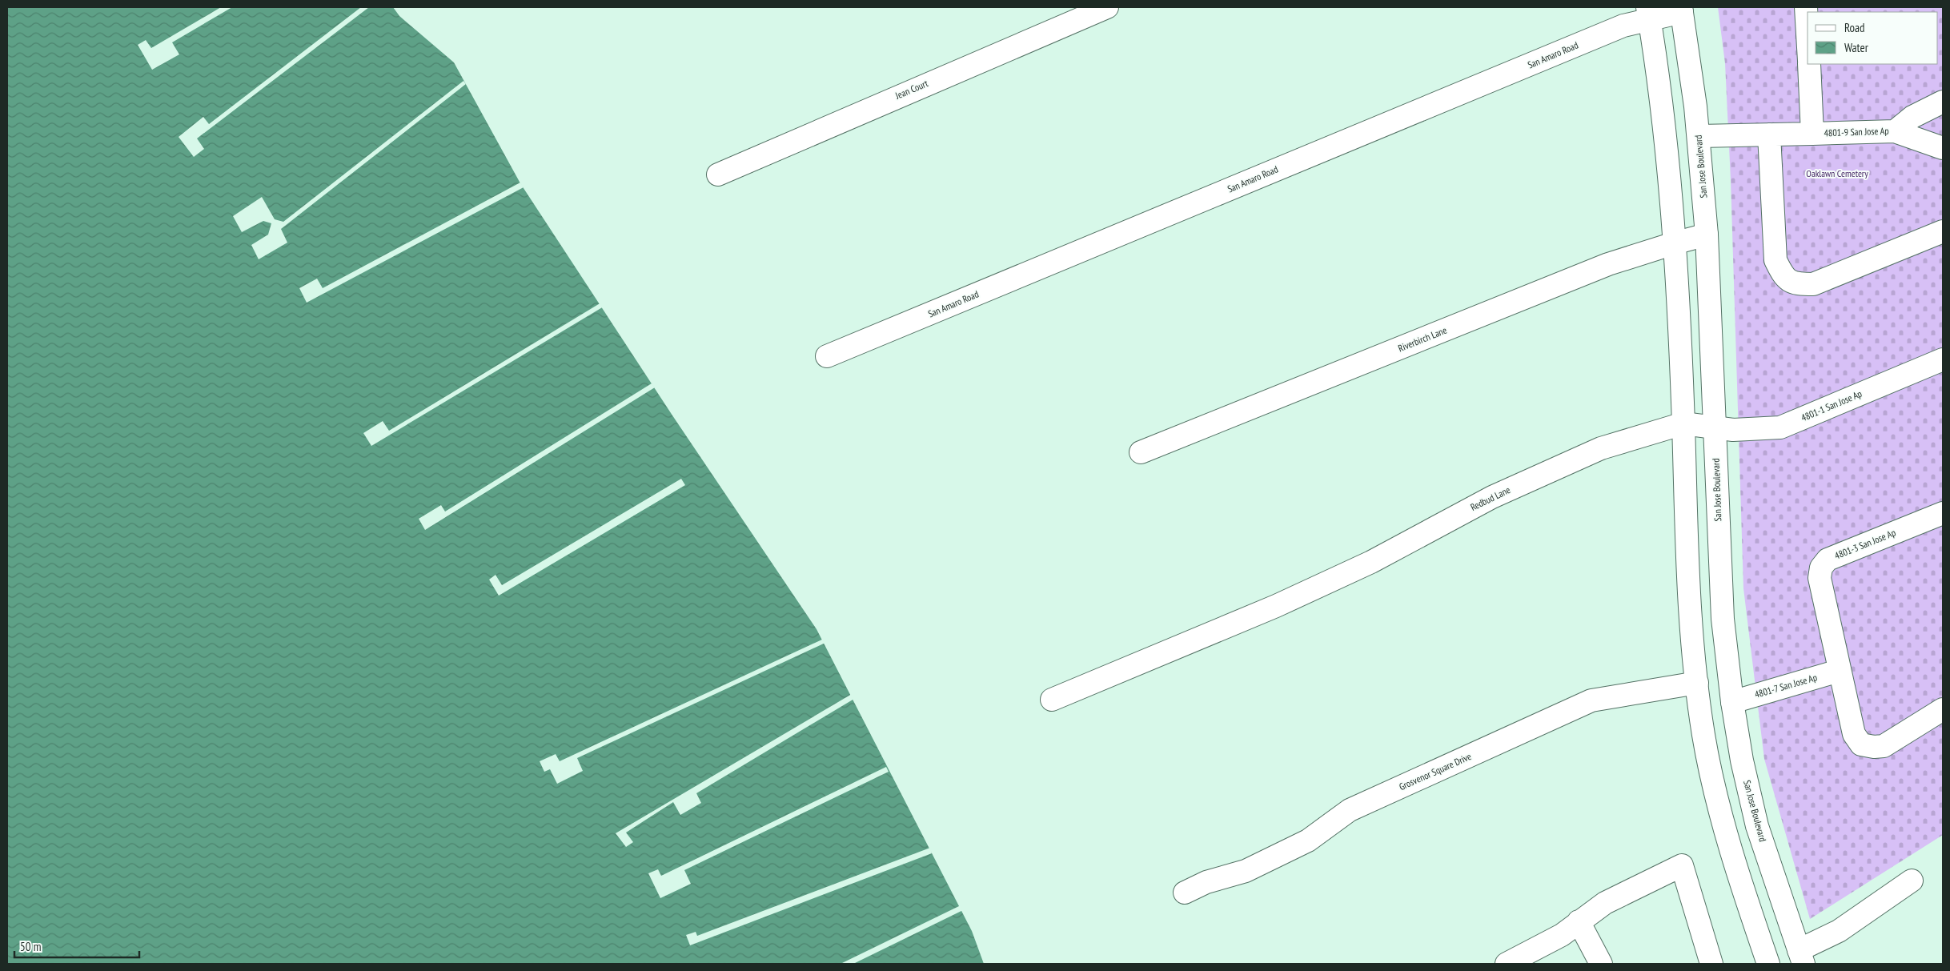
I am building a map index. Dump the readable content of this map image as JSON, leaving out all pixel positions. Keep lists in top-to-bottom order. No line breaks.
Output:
{"streets":{"street":["San Amaro Road","Jean Court","4801-9 San Jose Ap","San Jose Boulevard","Riverbirch Lane","4801-1 San Jose Ap","Redbud Lane","4801-3 San Jose Ap","4801-7 San Jose Ap","Grosvenor Square Drive"]},"crossings":[["San Amaro Road","San Jose Boulevard"],["San Jose Boulevard","Riverbirch Lane"],["San Jose Boulevard","4801-1 San Jose Ap"],["San Jose Boulevard","Redbud Lane"],["San Jose Boulevard","4801-7 San Jose Ap"],["4801-1 San Jose Ap","Redbud Lane"],["4801-3 San Jose Ap","4801-7 San Jose Ap"]],"parks":["Oaklawn Cemetery"],"legend":["Road","Water"],"scale_bar":"50 m"}
